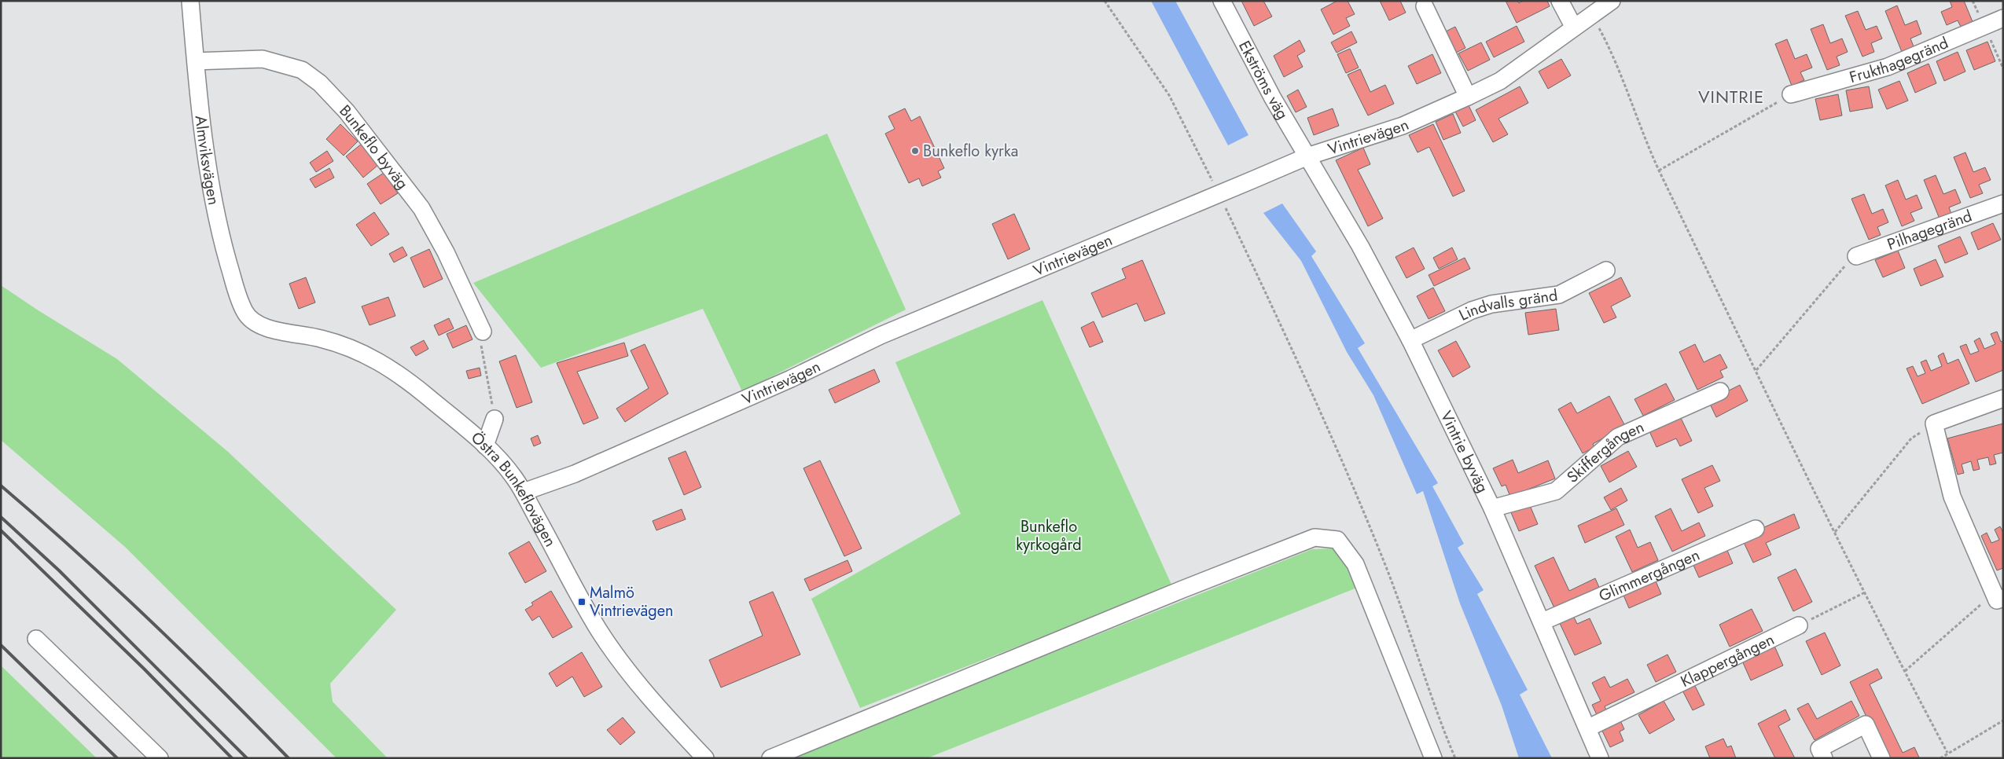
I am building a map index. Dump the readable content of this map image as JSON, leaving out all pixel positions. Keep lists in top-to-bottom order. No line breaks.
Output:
{"streets":{"street":["Frukthagegränd","Ekströms väg","Vintrievägen","Bunkeflo byväg","Almviksvägen","Pilhagegränd","Lindvalls gränd","Vintrie byväg","Skiffergången","Östra Bunkeflovägen","Glimmergången","Klappergången"]},"crossings":[["Ekströms väg","Vintrievägen"],["Ekströms väg","Vintrie byväg"],["Vintrievägen","Vintrie byväg"],["Vintrievägen","Östra Bunkeflovägen"],["Bunkeflo byväg","Almviksvägen"],["Almviksvägen","Östra Bunkeflovägen"],["Lindvalls gränd","Vintrie byväg"],["Vintrie byväg","Skiffergången"],["Vintrie byväg","Glimmergången"],["Vintrie byväg","Klappergången"]],"districts":["VINTRIE"],"parks":["Bunkeflo kyrkogård"],"places":{"other":["Bunkeflo kyrka"],"transit":["Malmö Vintrievägen"]}}
